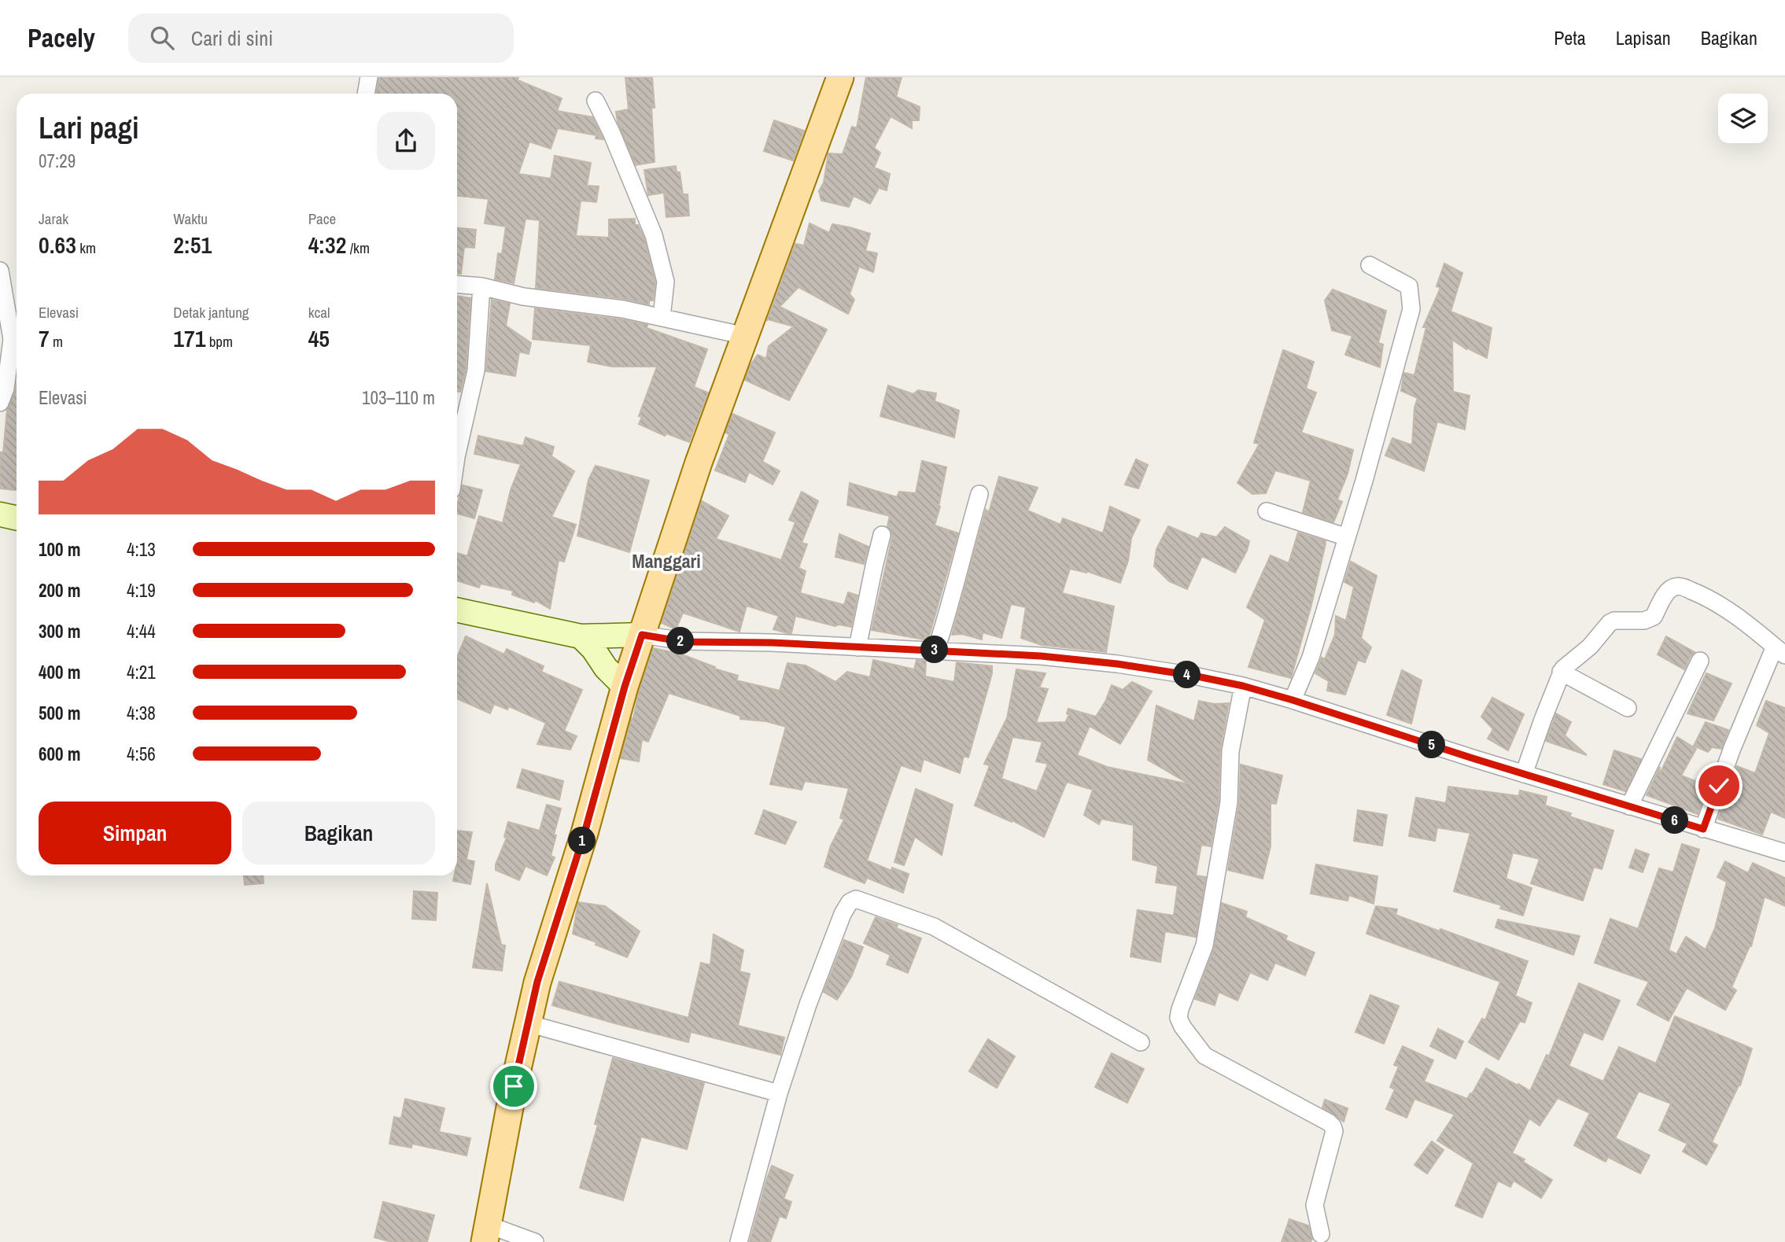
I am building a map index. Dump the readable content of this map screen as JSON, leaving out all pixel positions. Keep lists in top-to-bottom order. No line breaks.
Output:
{"districts":["Manggari"],"page":{"header":"Pacely","search":"Cari di sini","nav":["Peta","Lapisan","Bagikan"],"heading":["Lari pagi","07:29"],"stats":[["Jarak","0.63 km"],["Waktu","2:51"],["Pace","4:32 /km"],["Elevasi","7 m"],["Detak jantung","171 bpm"],["kcal","45"]],"chart":["Elevasi","103–110 m"],"list":[{"name":"100 m","note":"4:13"},{"name":"200 m","note":"4:19"},{"name":"300 m","note":"4:44"},{"name":"400 m","note":"4:21"},{"name":"500 m","note":"4:38"},{"name":"600 m","note":"4:56"}],"pins":["2","3","4","5","6","1"],"buttons":["Simpan","Bagikan"]}}
